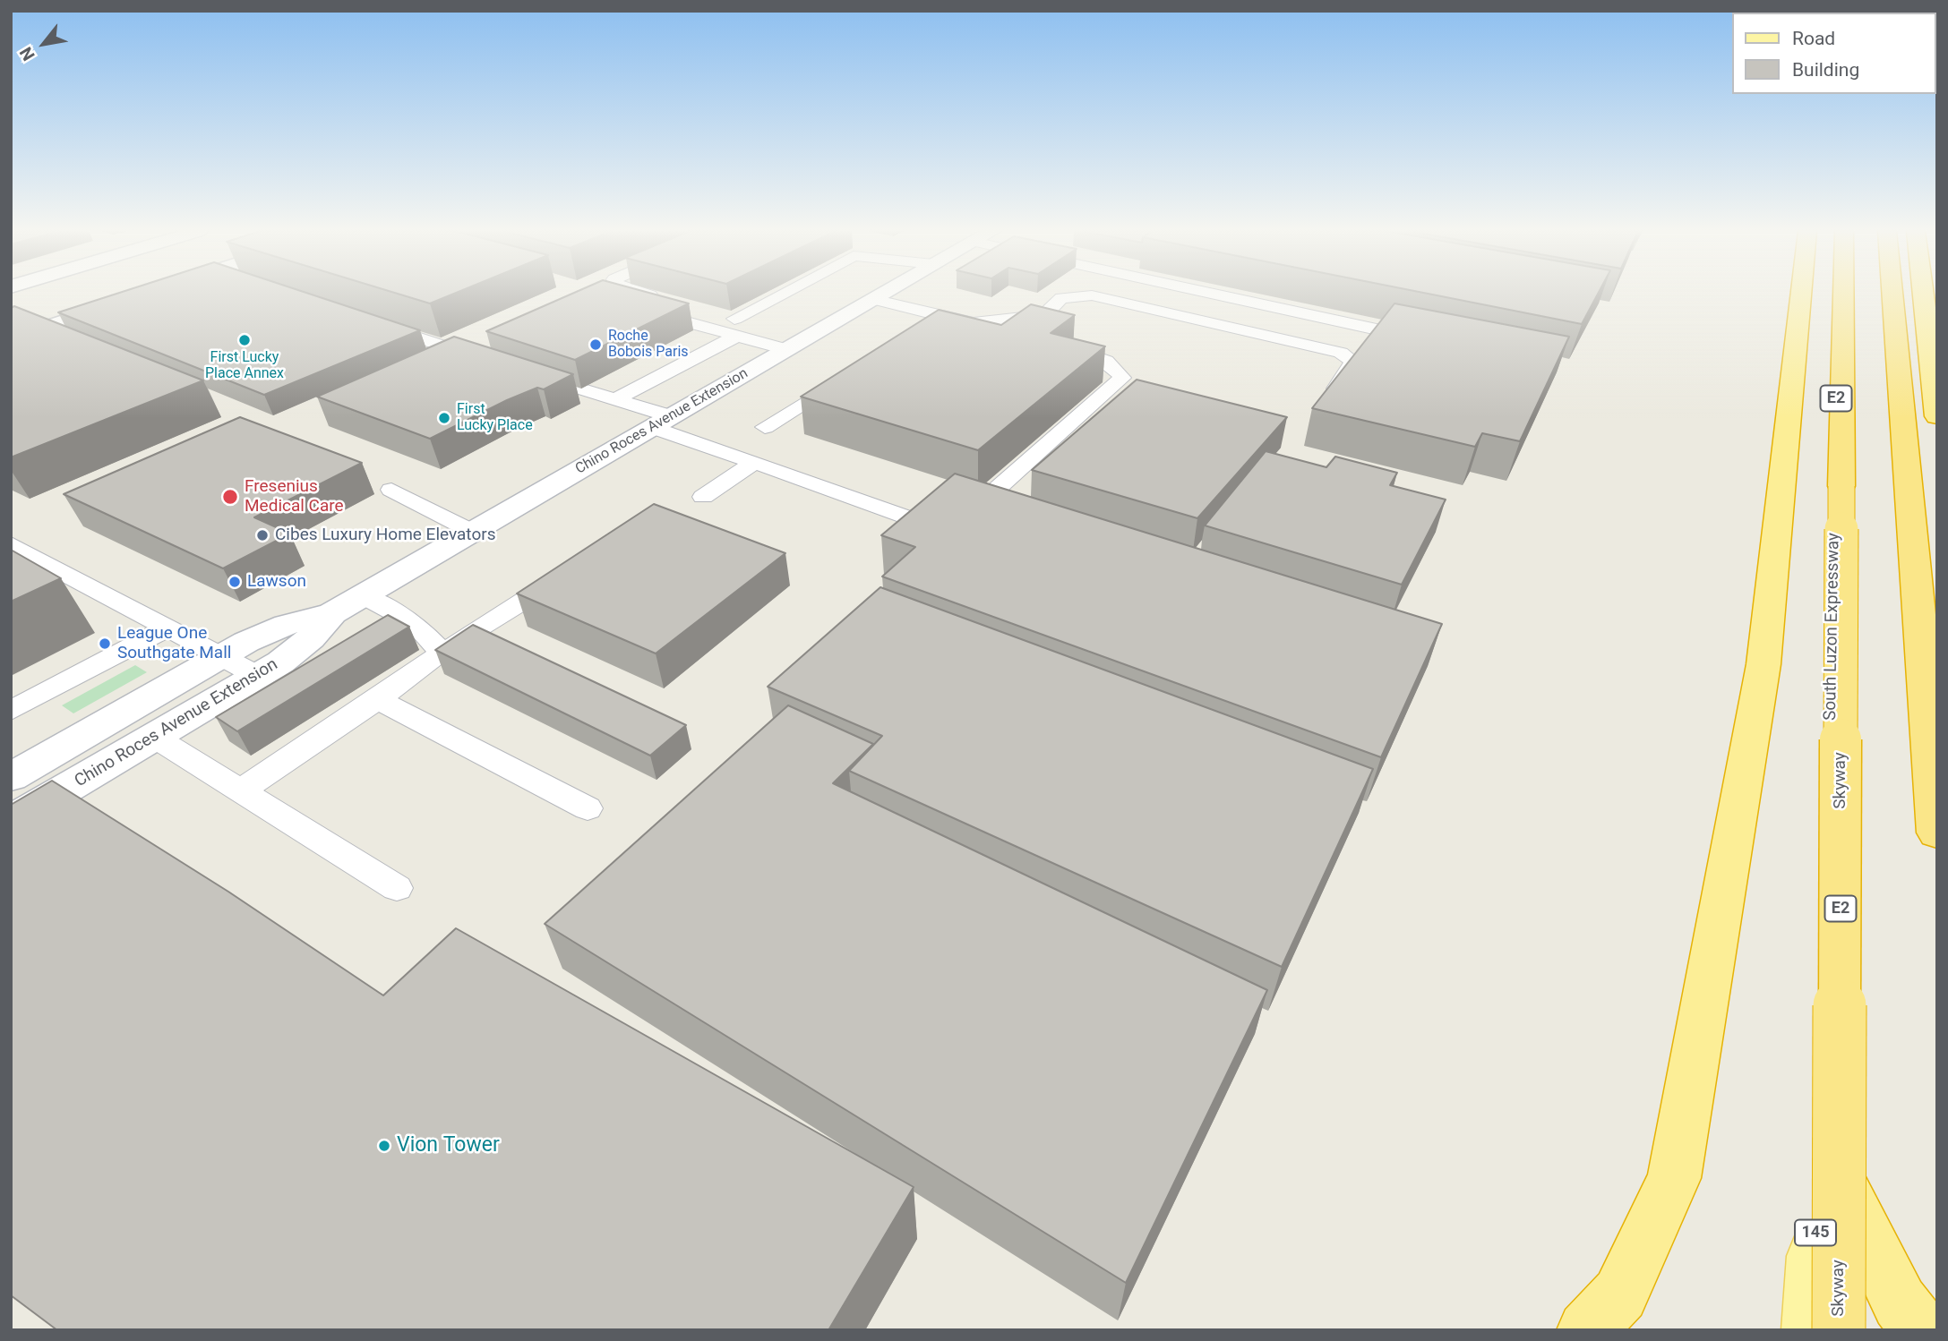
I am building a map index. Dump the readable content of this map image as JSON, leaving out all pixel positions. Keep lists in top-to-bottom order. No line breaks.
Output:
{"streets":{"highway":["E2","South Luzon Expressway","Skyway"],"main road":["Chino Roces Avenue Extension","145"]},"crossings":[["South Luzon Expressway","145"]],"places":["First Lucky Place Annex","Roche Bobois Paris","First Lucky Place","Fresenius Medical Care","Cibes Luxury Home Elevators","Lawson","League One Southgate Mall","Vion Tower"],"legend":["Road","Building"],"north":"bottom left"}
